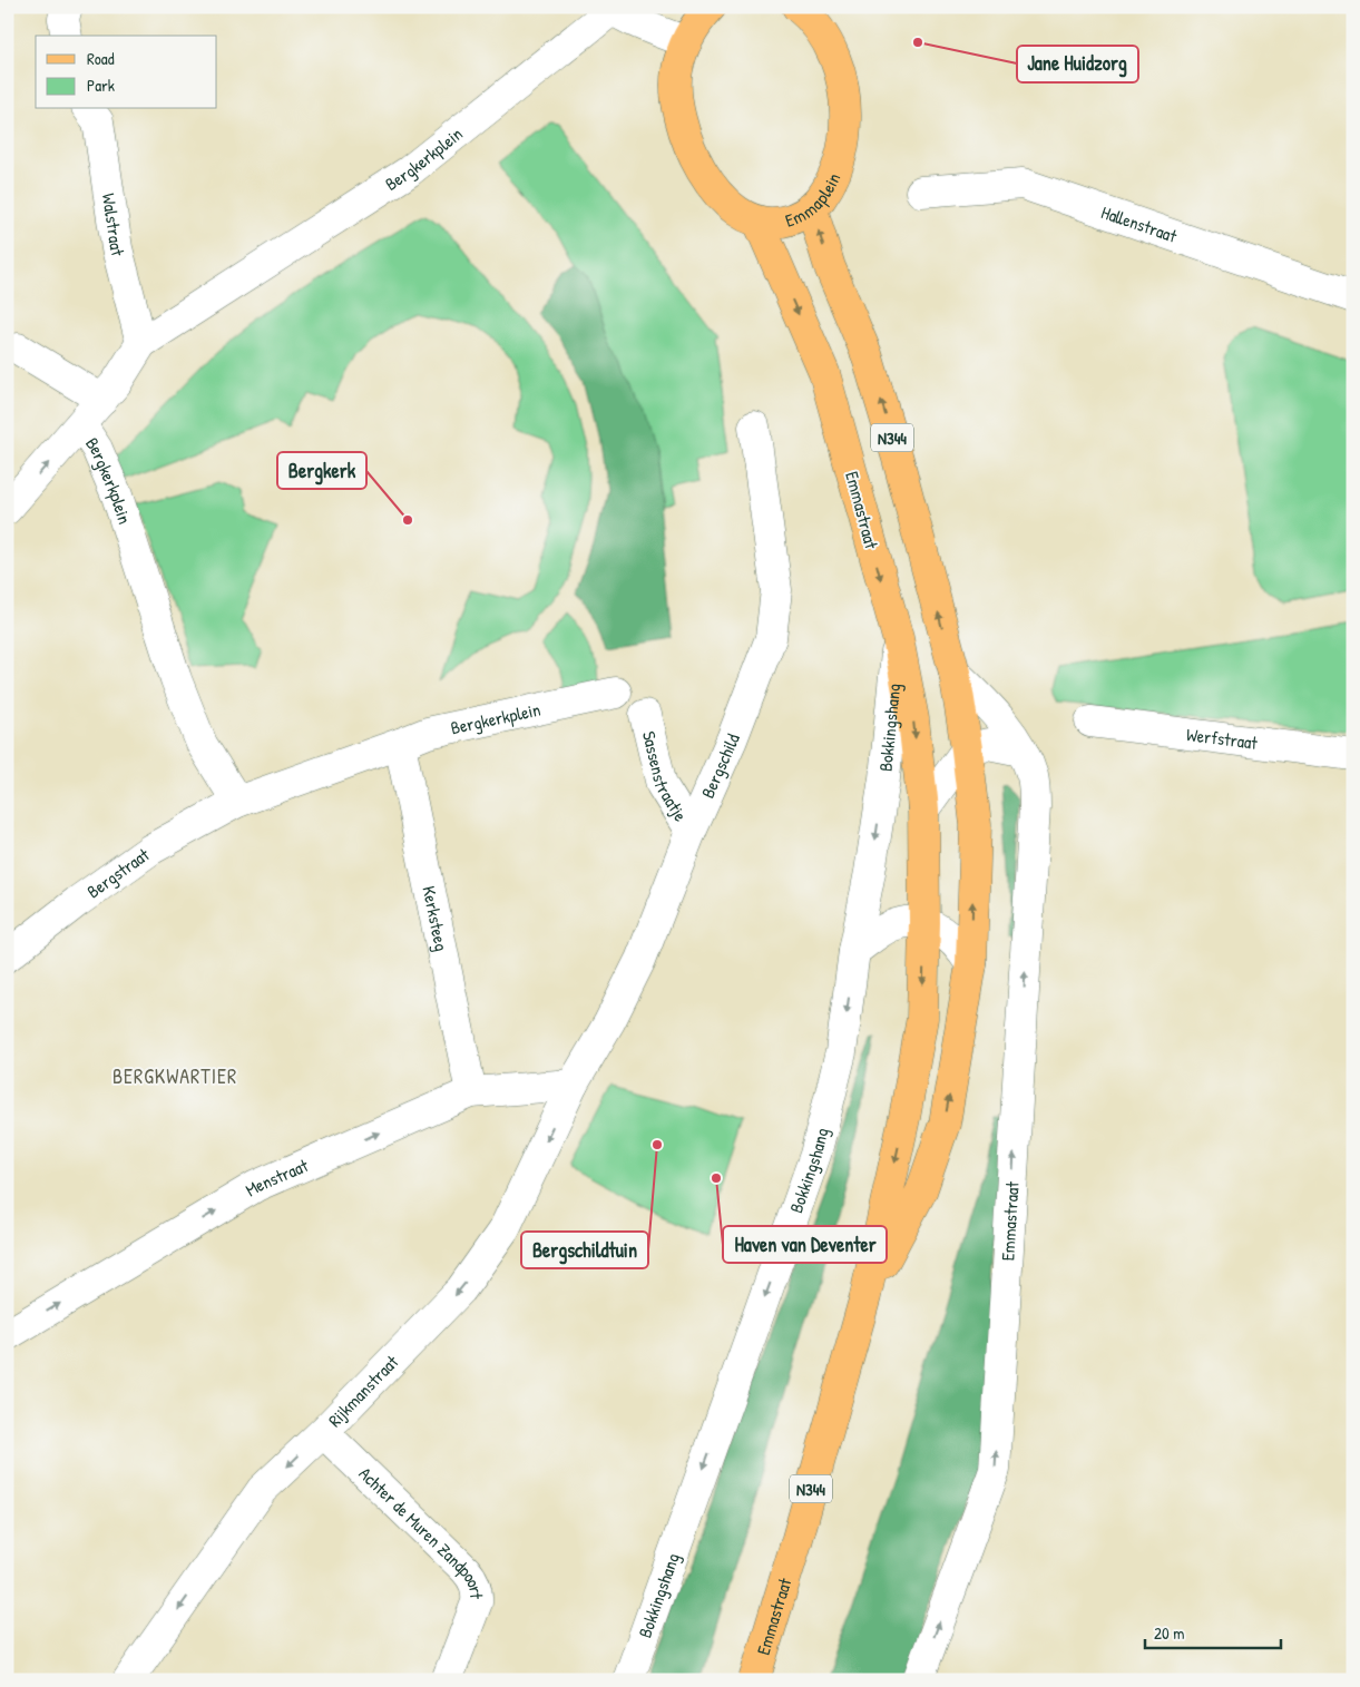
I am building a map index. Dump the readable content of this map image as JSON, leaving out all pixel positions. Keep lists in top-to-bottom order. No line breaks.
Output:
{"streets":{"main road":["Emmaplein","N344","Emmastraat"],"street":["Bergkerkplein","Walstraat","Hallenstraat","Bokkingshang","Werfstraat","Bergschild","Sassenstraatje","Bergstraat","Kerksteeg","Menstraat","Rijkmanstraat","Achter de Muren Zandpoort"]},"crossings":[["Bergkerkplein","Walstraat"],["Bergkerkplein","Bergstraat"],["Bergkerkplein","Kerksteeg"],["Emmaplein","Emmastraat"],["Emmastraat","Bokkingshang"],["Bergschild","Sassenstraatje"],["Bergschild","Menstraat"],["Bergschild","Rijkmanstraat"],["Kerksteeg","Menstraat"],["Menstraat","Rijkmanstraat"],["Rijkmanstraat","Achter de Muren Zandpoort"]],"one_way":["Bokkingshang","Menstraat","Rijkmanstraat"],"districts":["BERGKWARTIER"],"places":["Jane Huidzorg","Bergkerk","Bergschildtuin","Haven van Deventer"],"legend":["Road","Park"],"scale_bar":"20 m"}
